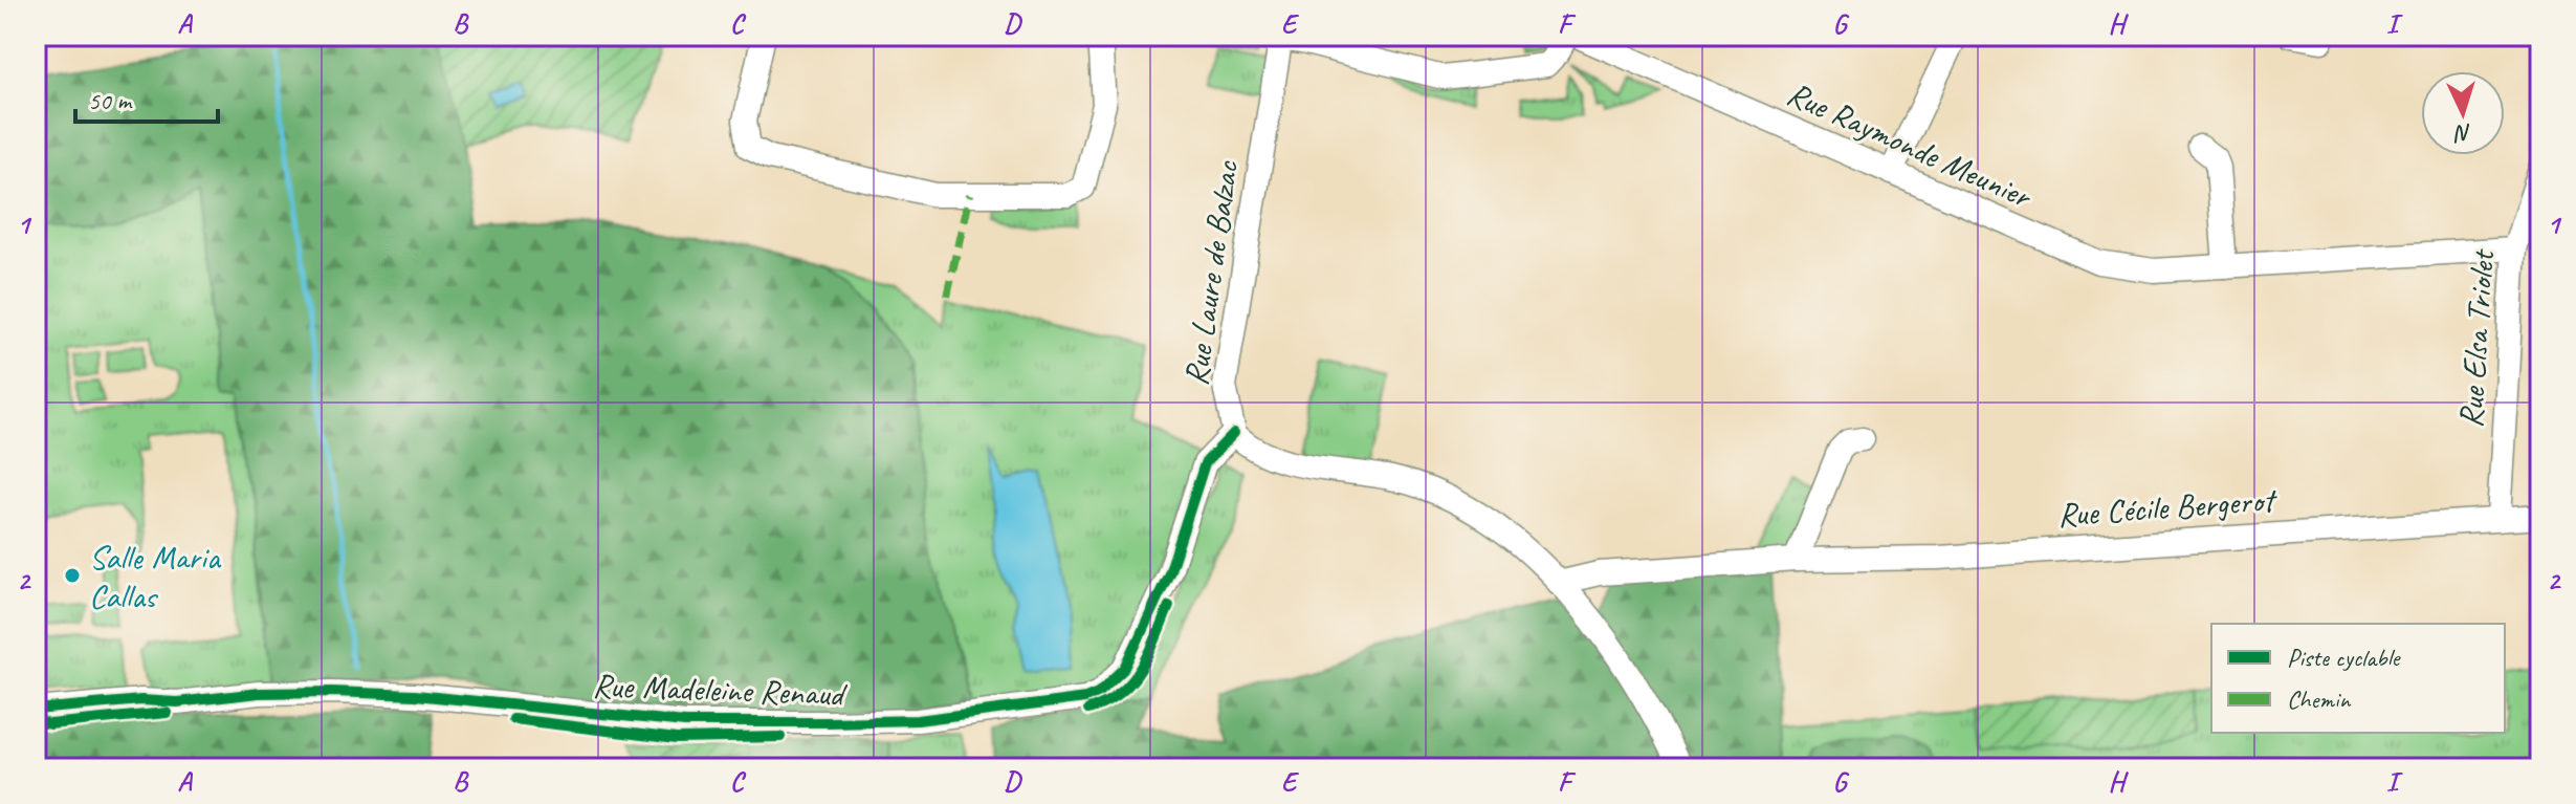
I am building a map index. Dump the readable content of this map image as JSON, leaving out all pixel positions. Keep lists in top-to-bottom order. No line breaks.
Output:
{"streets":{"street":["Rue Raymonde Meunier","Rue Laure de Balzac","Rue Elsa Triolet","Rue Cécile Bergerot","Rue Madeleine Renaud"]},"crossings":[["Rue Raymonde Meunier","Rue Elsa Triolet"],["Rue Laure de Balzac","Rue Cécile Bergerot"],["Rue Laure de Balzac","Rue Madeleine Renaud"],["Rue Elsa Triolet","Rue Cécile Bergerot"]],"places":["Salle Maria Callas"],"legend":["Piste cyclable","Chemin"],"scale_bar":"50 m","north":"bottom","grid":{"columns":["A","B","C","D","E","F","G","H","I"],"rows":["1","2"]}}
